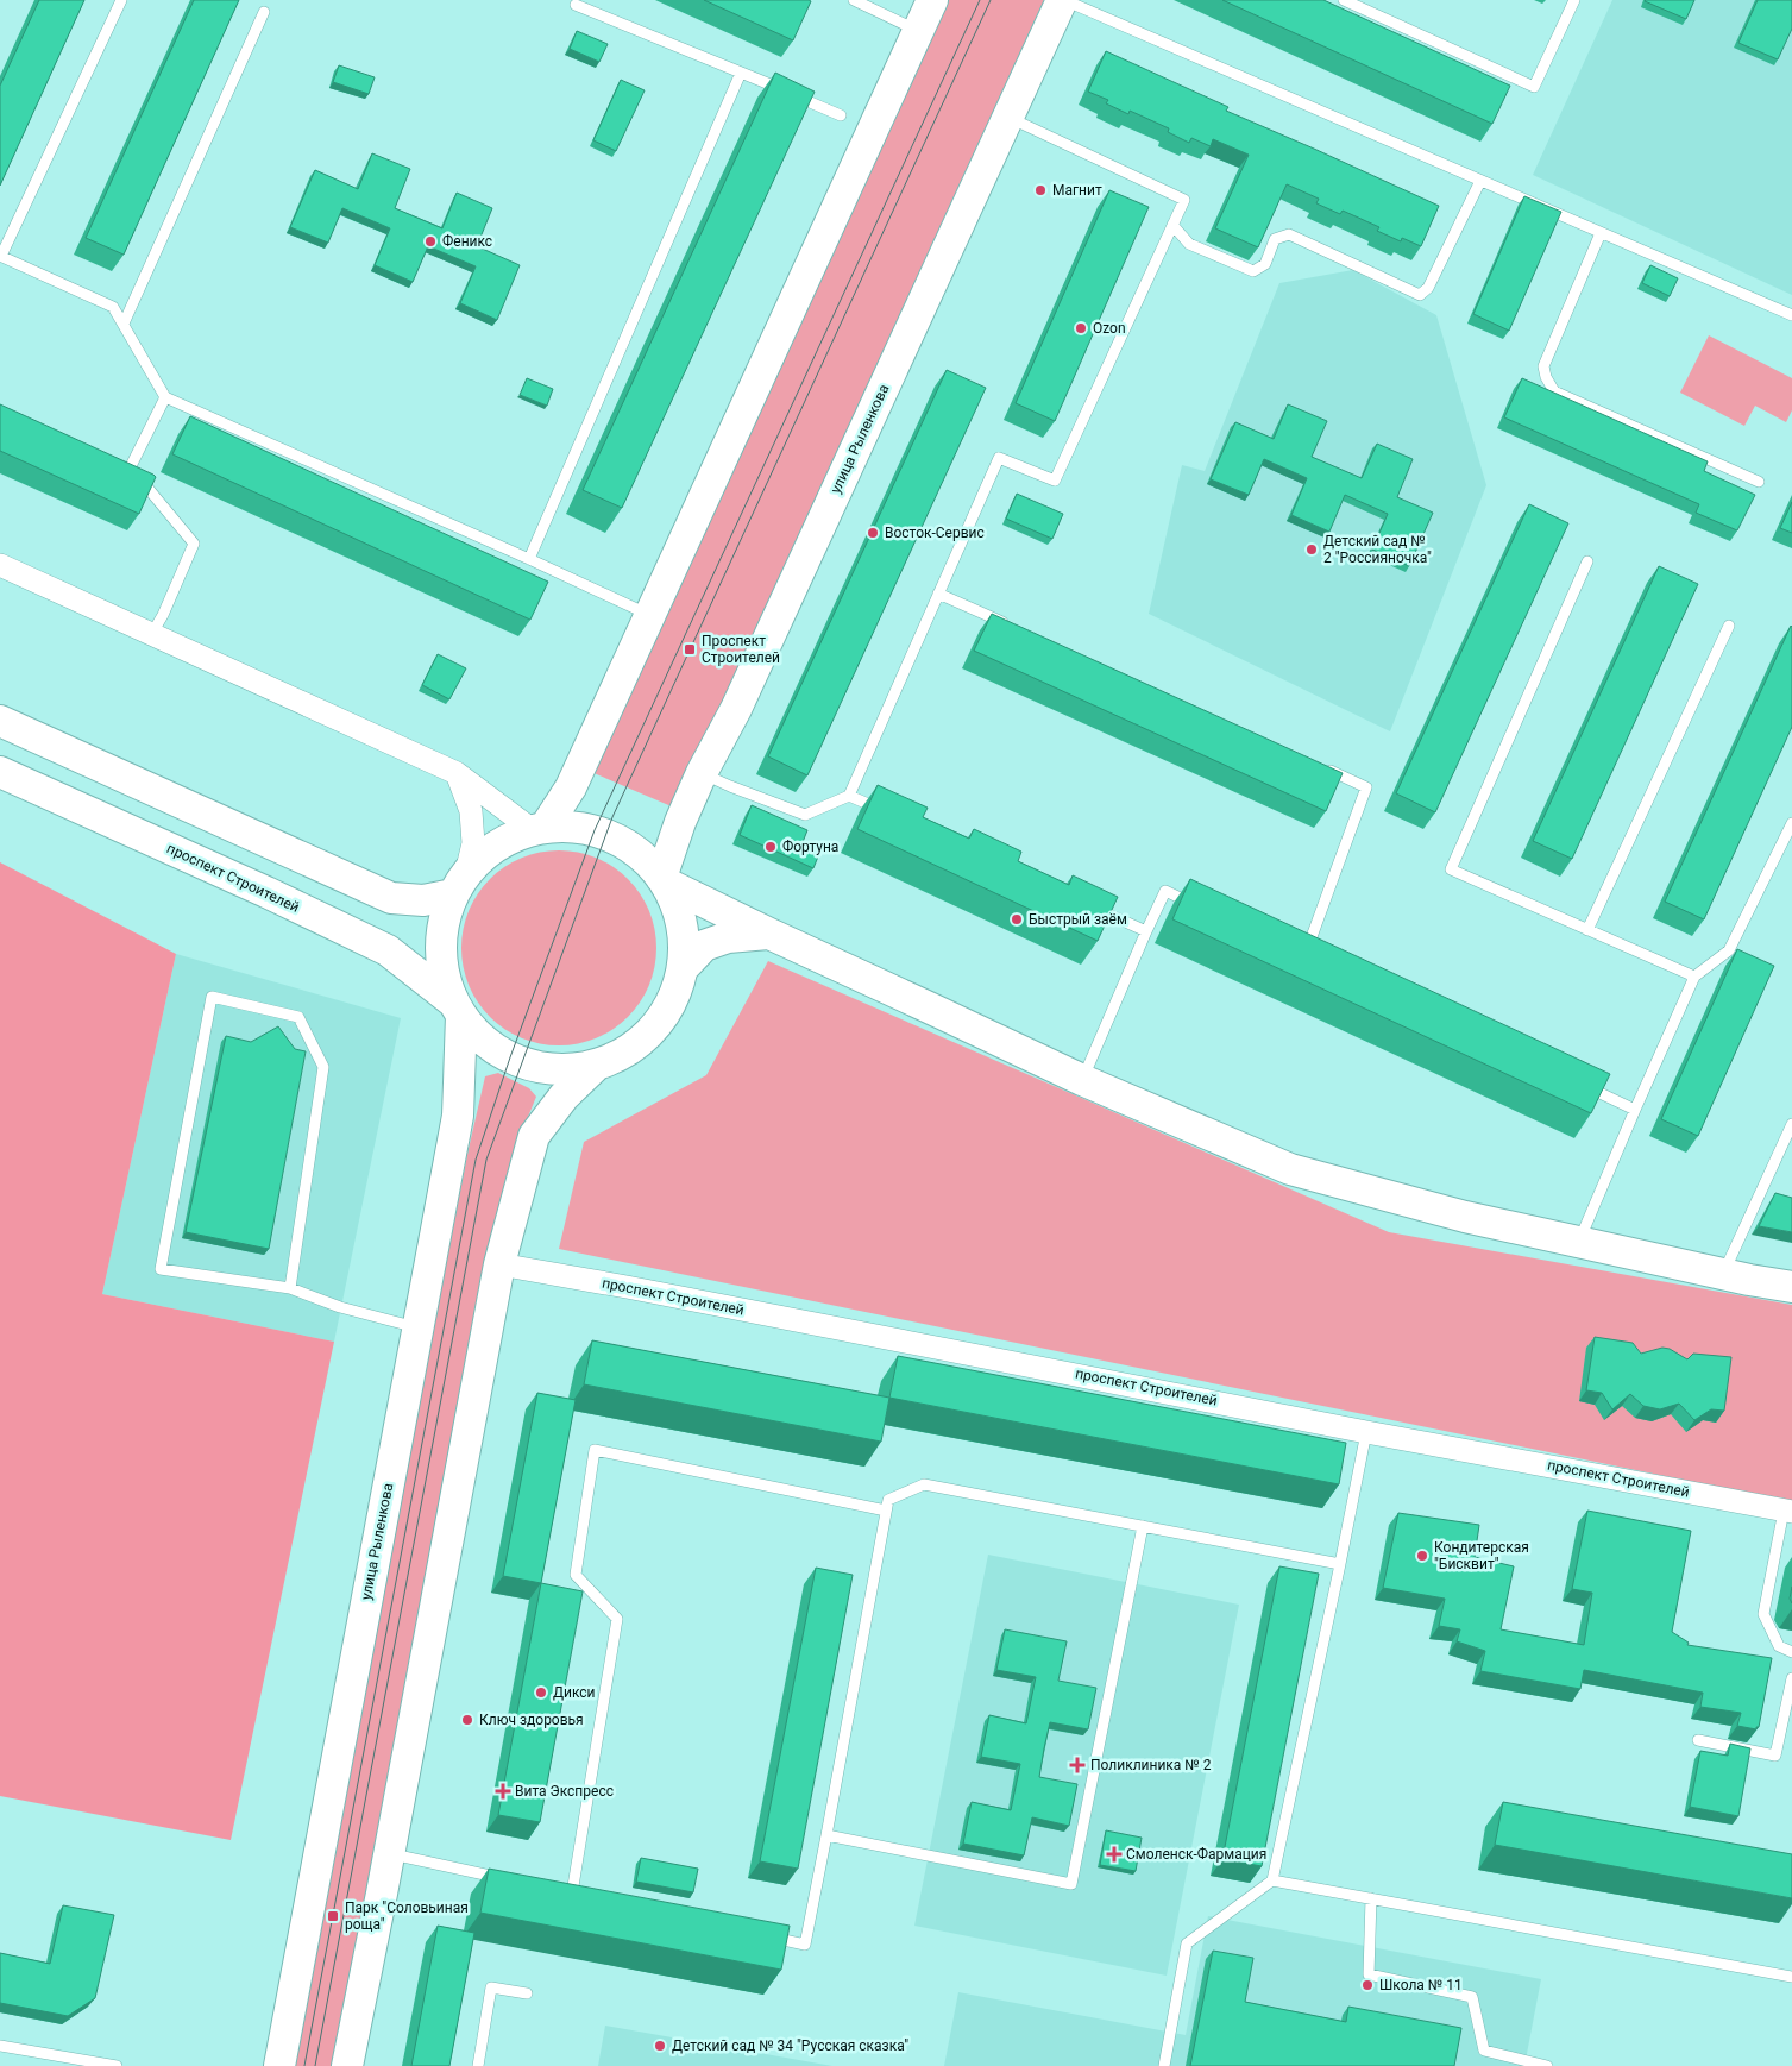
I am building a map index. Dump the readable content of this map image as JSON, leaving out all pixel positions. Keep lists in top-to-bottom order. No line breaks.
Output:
{"streets":{"main road":["улица Рыленкова","проспект Строителей"]},"crossings":[["улица Рыленкова","проспект Строителей"]],"places":{"other":["Магнит","Феникс","Ozon","Восток-Сервис","Детский сад № 2 \"Россияночка\"","Фортуна","Быстрый заём","Кондитерская \"Бисквит\"","Дикси","Ключ здоровья","Школа № 11","Детский сад № 34 \"Русская сказка\""],"transit":["Проспект Строителей","Парк \"Соловьиная роща\""],"health":["Поликлиника № 2","Вита Экспресс","Смоленск-Фармация"]}}
